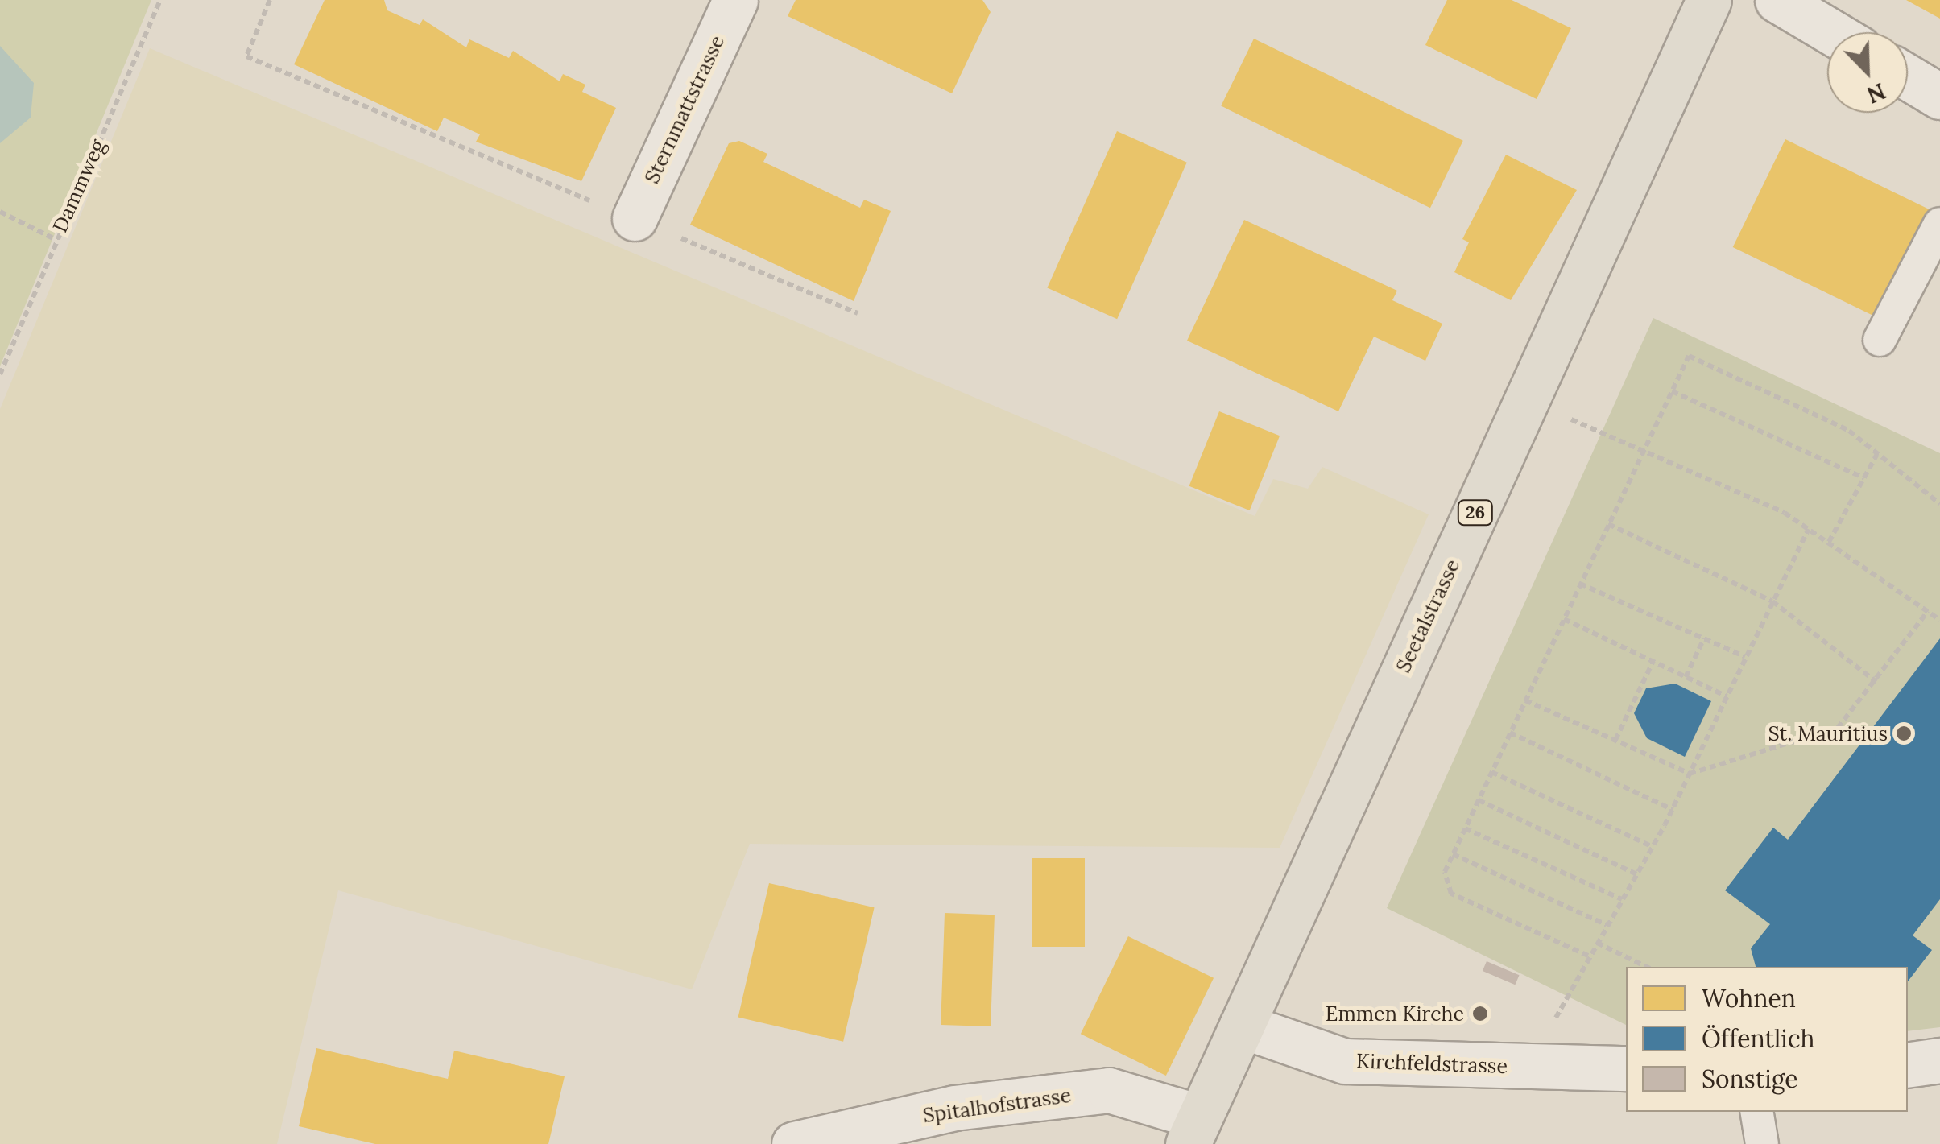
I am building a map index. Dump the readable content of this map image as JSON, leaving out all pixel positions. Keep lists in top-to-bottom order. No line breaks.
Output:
{"streets":{"main road":["26","Seetalstrasse"],"street":["Sternmattstrasse","Kirchfeldstrasse","Spitalhofstrasse"],"path":["Dammweg"]},"crossings":[["Seetalstrasse","Kirchfeldstrasse"],["Seetalstrasse","Spitalhofstrasse"]],"places":["St. Mauritius","Emmen Kirche"],"legend":["Wohnen","Öffentlich","Sonstige"],"north":"bottom right"}
